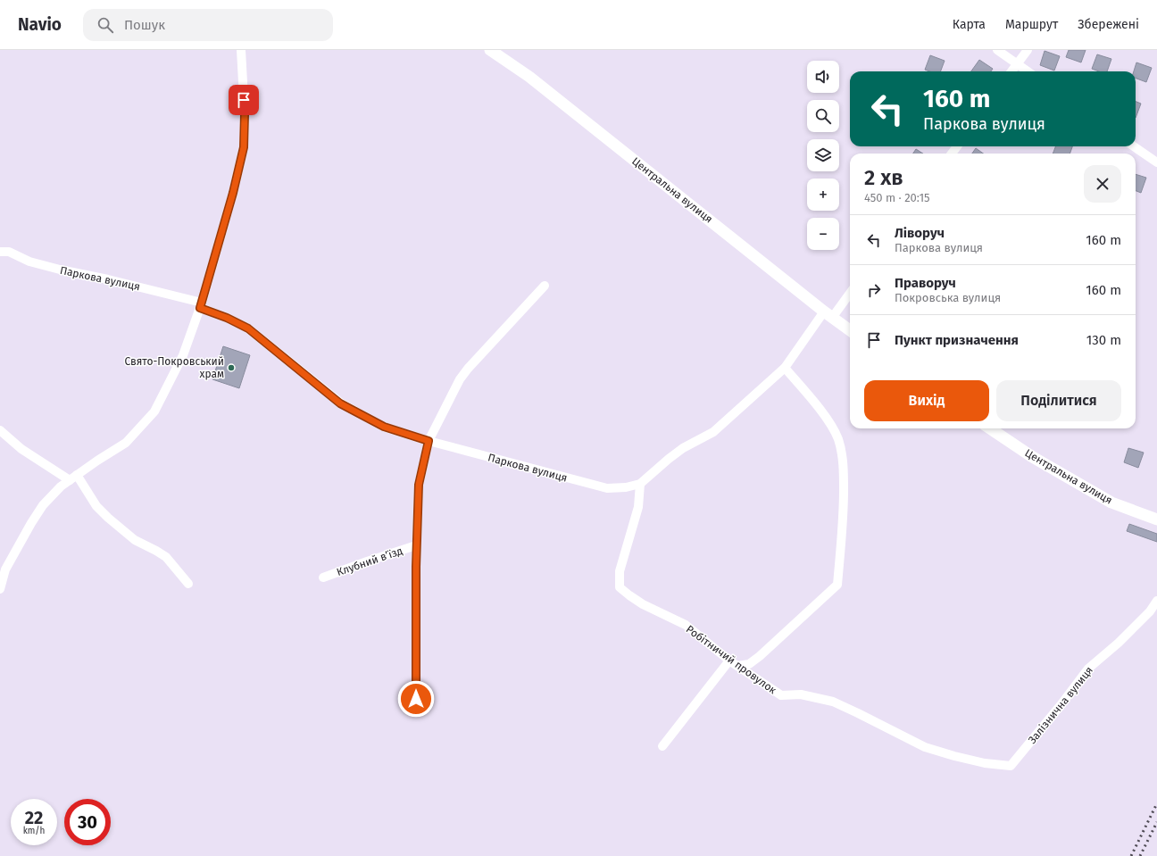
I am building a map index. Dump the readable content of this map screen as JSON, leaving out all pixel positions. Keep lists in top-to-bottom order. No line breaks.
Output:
{"streets":{"street":["Центральна вулиця","Паркова вулиця","Клубний в’їзд","Робітничий провулок","Залізнична вулиця"]},"crossings":[["Центральна вулиця","Паркова вулиця"],["Паркова вулиця","Робітничий провулок"],["Робітничий провулок","Залізнична вулиця"]],"places":["Свято-Покровський храм"],"page":{"header":"Navio","search":"Пошук","nav":["Карта","Маршрут","Збережені"],"map_buttons":["+","−"],"turn":["160 m","Паркова вулиця"],"heading":["2 хв","450 m · 20:15"],"list":[{"name":"Ліворуч","note":"Паркова вулиця","value":"160 m"},{"name":"Праворуч","note":"Покровська вулиця","value":"160 m"},{"name":"Пункт призначення","value":"130 m"}],"buttons":["Вихід","Поділитися"],"speed":"22 km/h","limit":"30"}}
